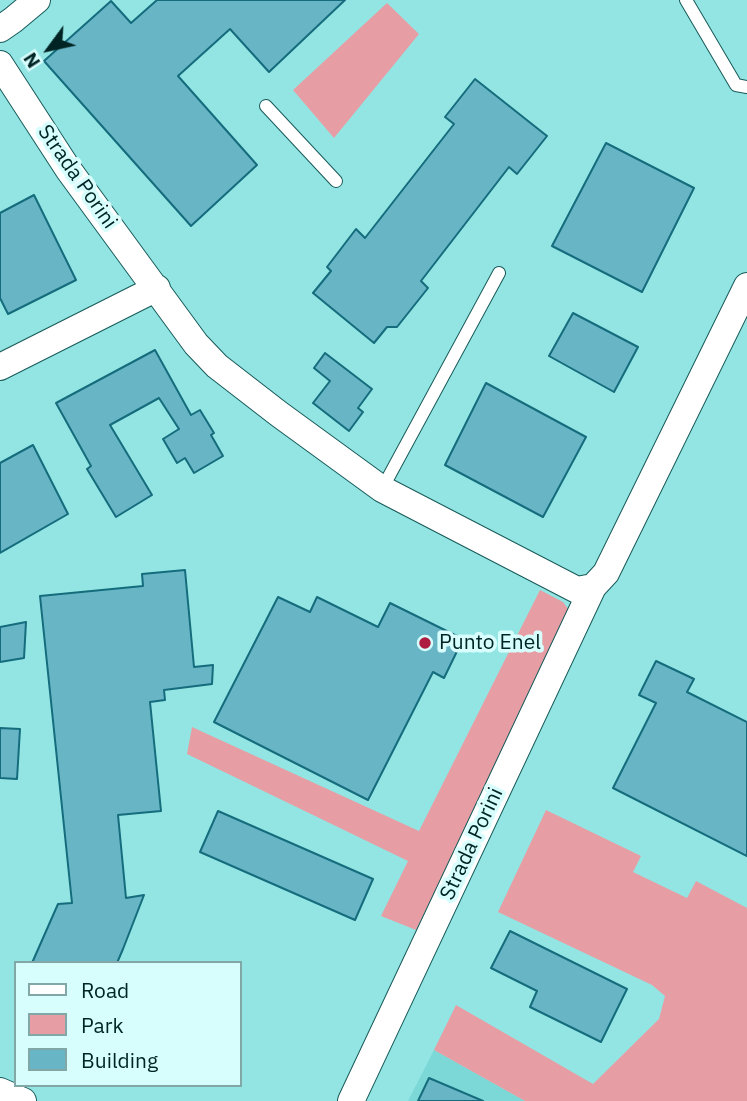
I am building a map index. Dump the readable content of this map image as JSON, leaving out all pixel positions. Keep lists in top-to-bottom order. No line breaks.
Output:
{"streets":{"street":["Strada Porini"]},"places":["Punto Enel"],"legend":["Road","Park","Building"],"north":"bottom left"}
